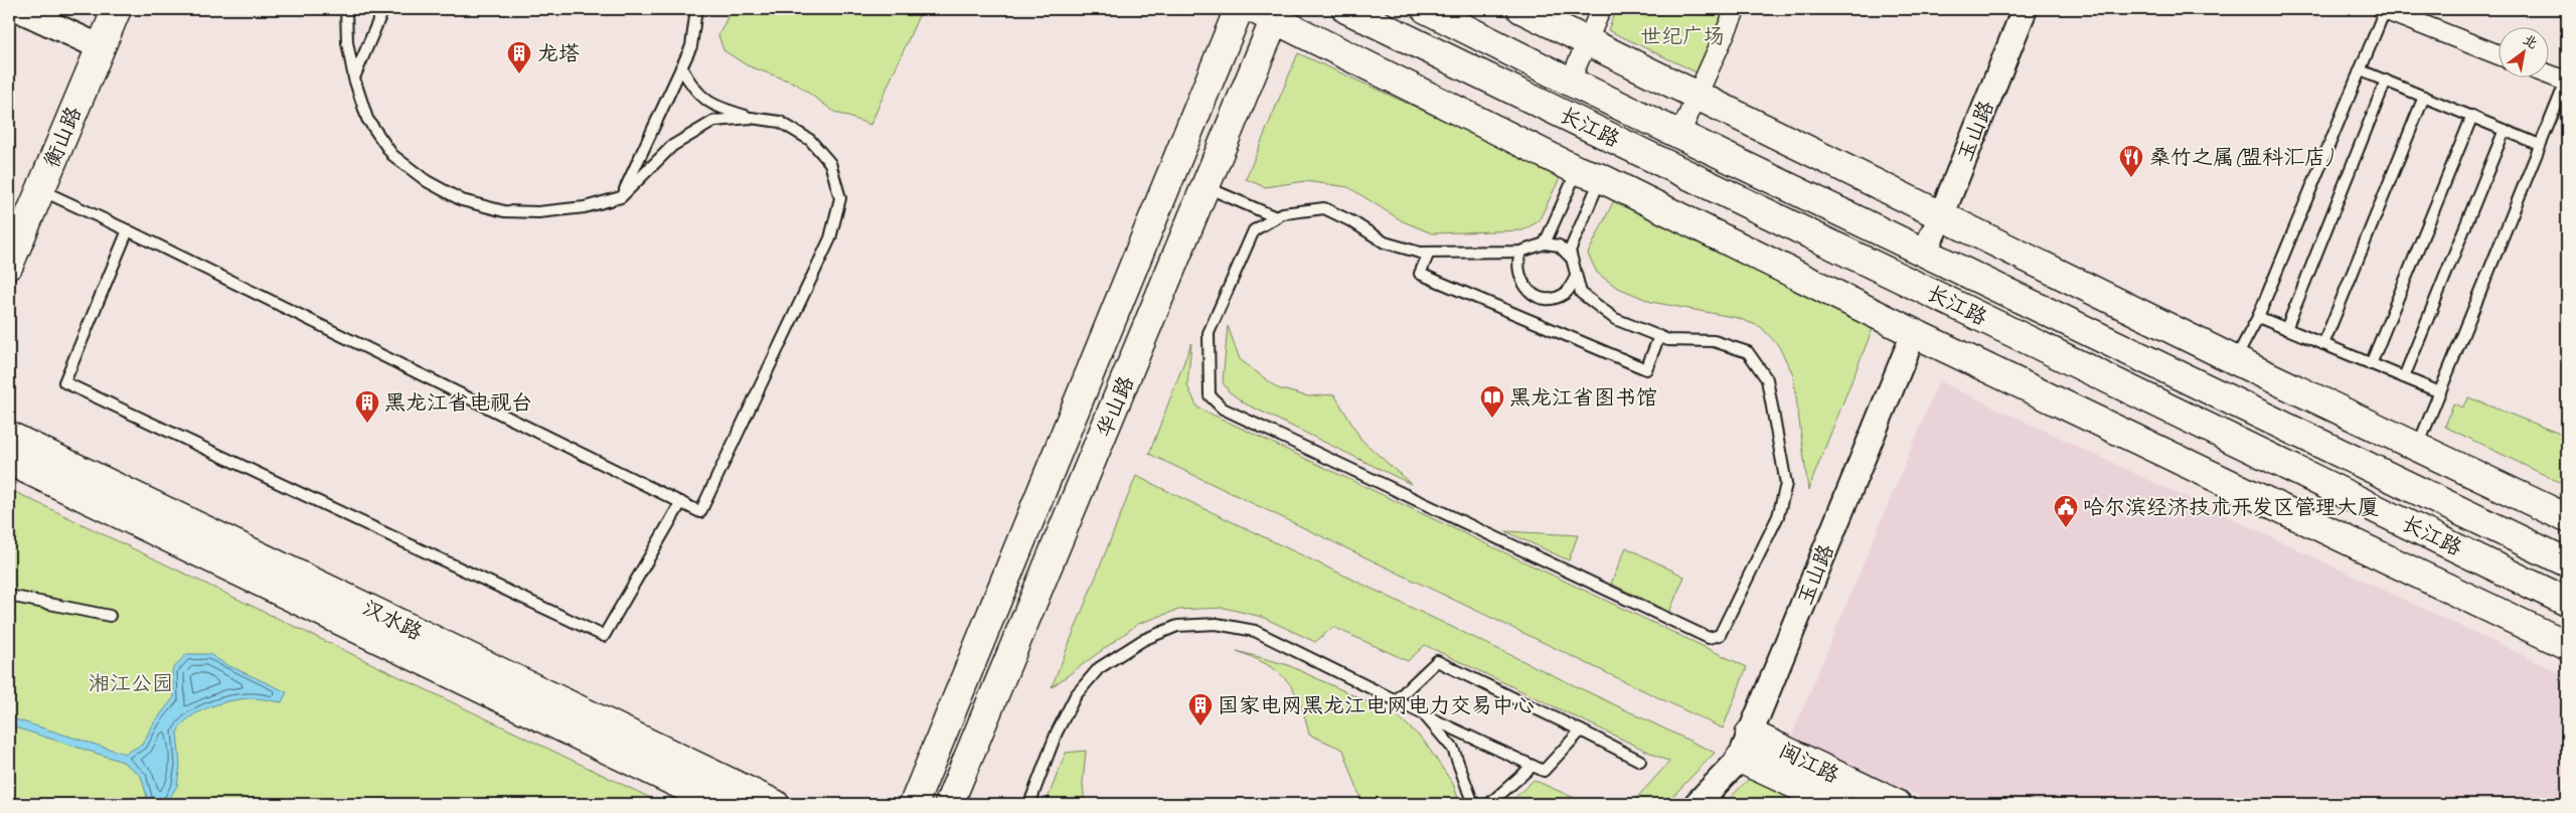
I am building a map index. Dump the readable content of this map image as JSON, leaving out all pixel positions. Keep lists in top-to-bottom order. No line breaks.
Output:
{"streets":{"main road":["长江路","衡山路","华山路","汉水路","闽江路"],"street":["玉山路"]},"crossings":[["长江路","玉山路"],["玉山路","闽江路"]],"parks":["世纪广场","湘江公园"],"places":{"building":["龙塔","黑龙江省电视台","国家电网黑龙江电网电力交易中心"],"restaurant":["桑竹之属(盟科汇店)"],"library":["黑龙江省图书馆"],"public building":["哈尔滨经济技术开发区管理大厦"]},"north":"top right"}
